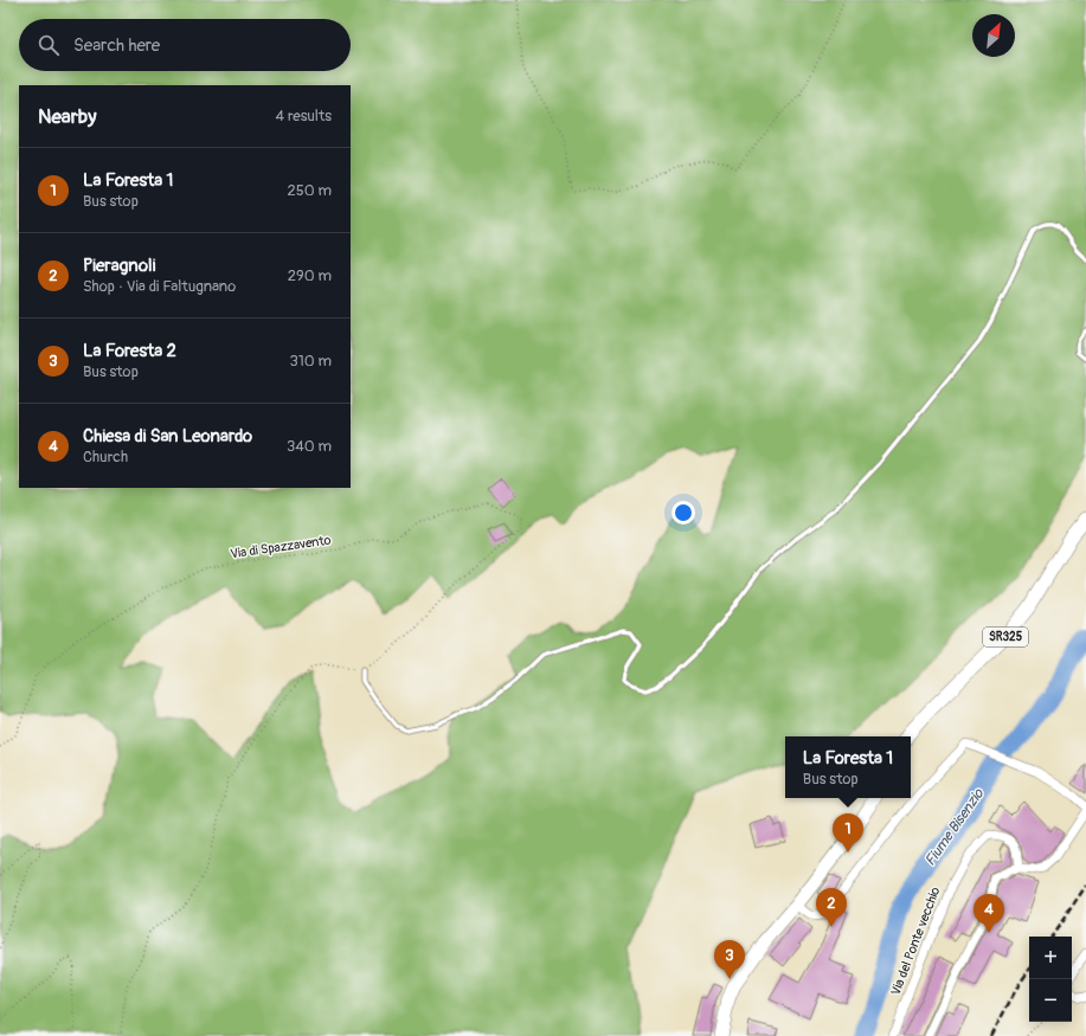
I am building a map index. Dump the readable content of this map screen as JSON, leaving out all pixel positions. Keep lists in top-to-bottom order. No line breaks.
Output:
{"streets":{"main road":["SR325"],"street":["Via del Ponte vecchio"],"path":["Via di Spazzavento"]},"water":["Fiume Bisenzio"],"north":"top right","page":{"search":"Search here","heading":["Nearby","4 results"],"list":[{"mark":"1","name":"La Foresta 1","note":"Bus stop","value":"250 m"},{"mark":"2","name":"Pieragnoli","note":"Shop · Via di Faltugnano","value":"290 m"},{"mark":"3","name":"La Foresta 2","note":"Bus stop","value":"310 m"},{"mark":"4","name":"Chiesa di San Leonardo","note":"Church","value":"340 m"}],"popup":["La Foresta 1","Bus stop"],"pins":["1","2","4","3"],"map_buttons":["+","−"]}}
